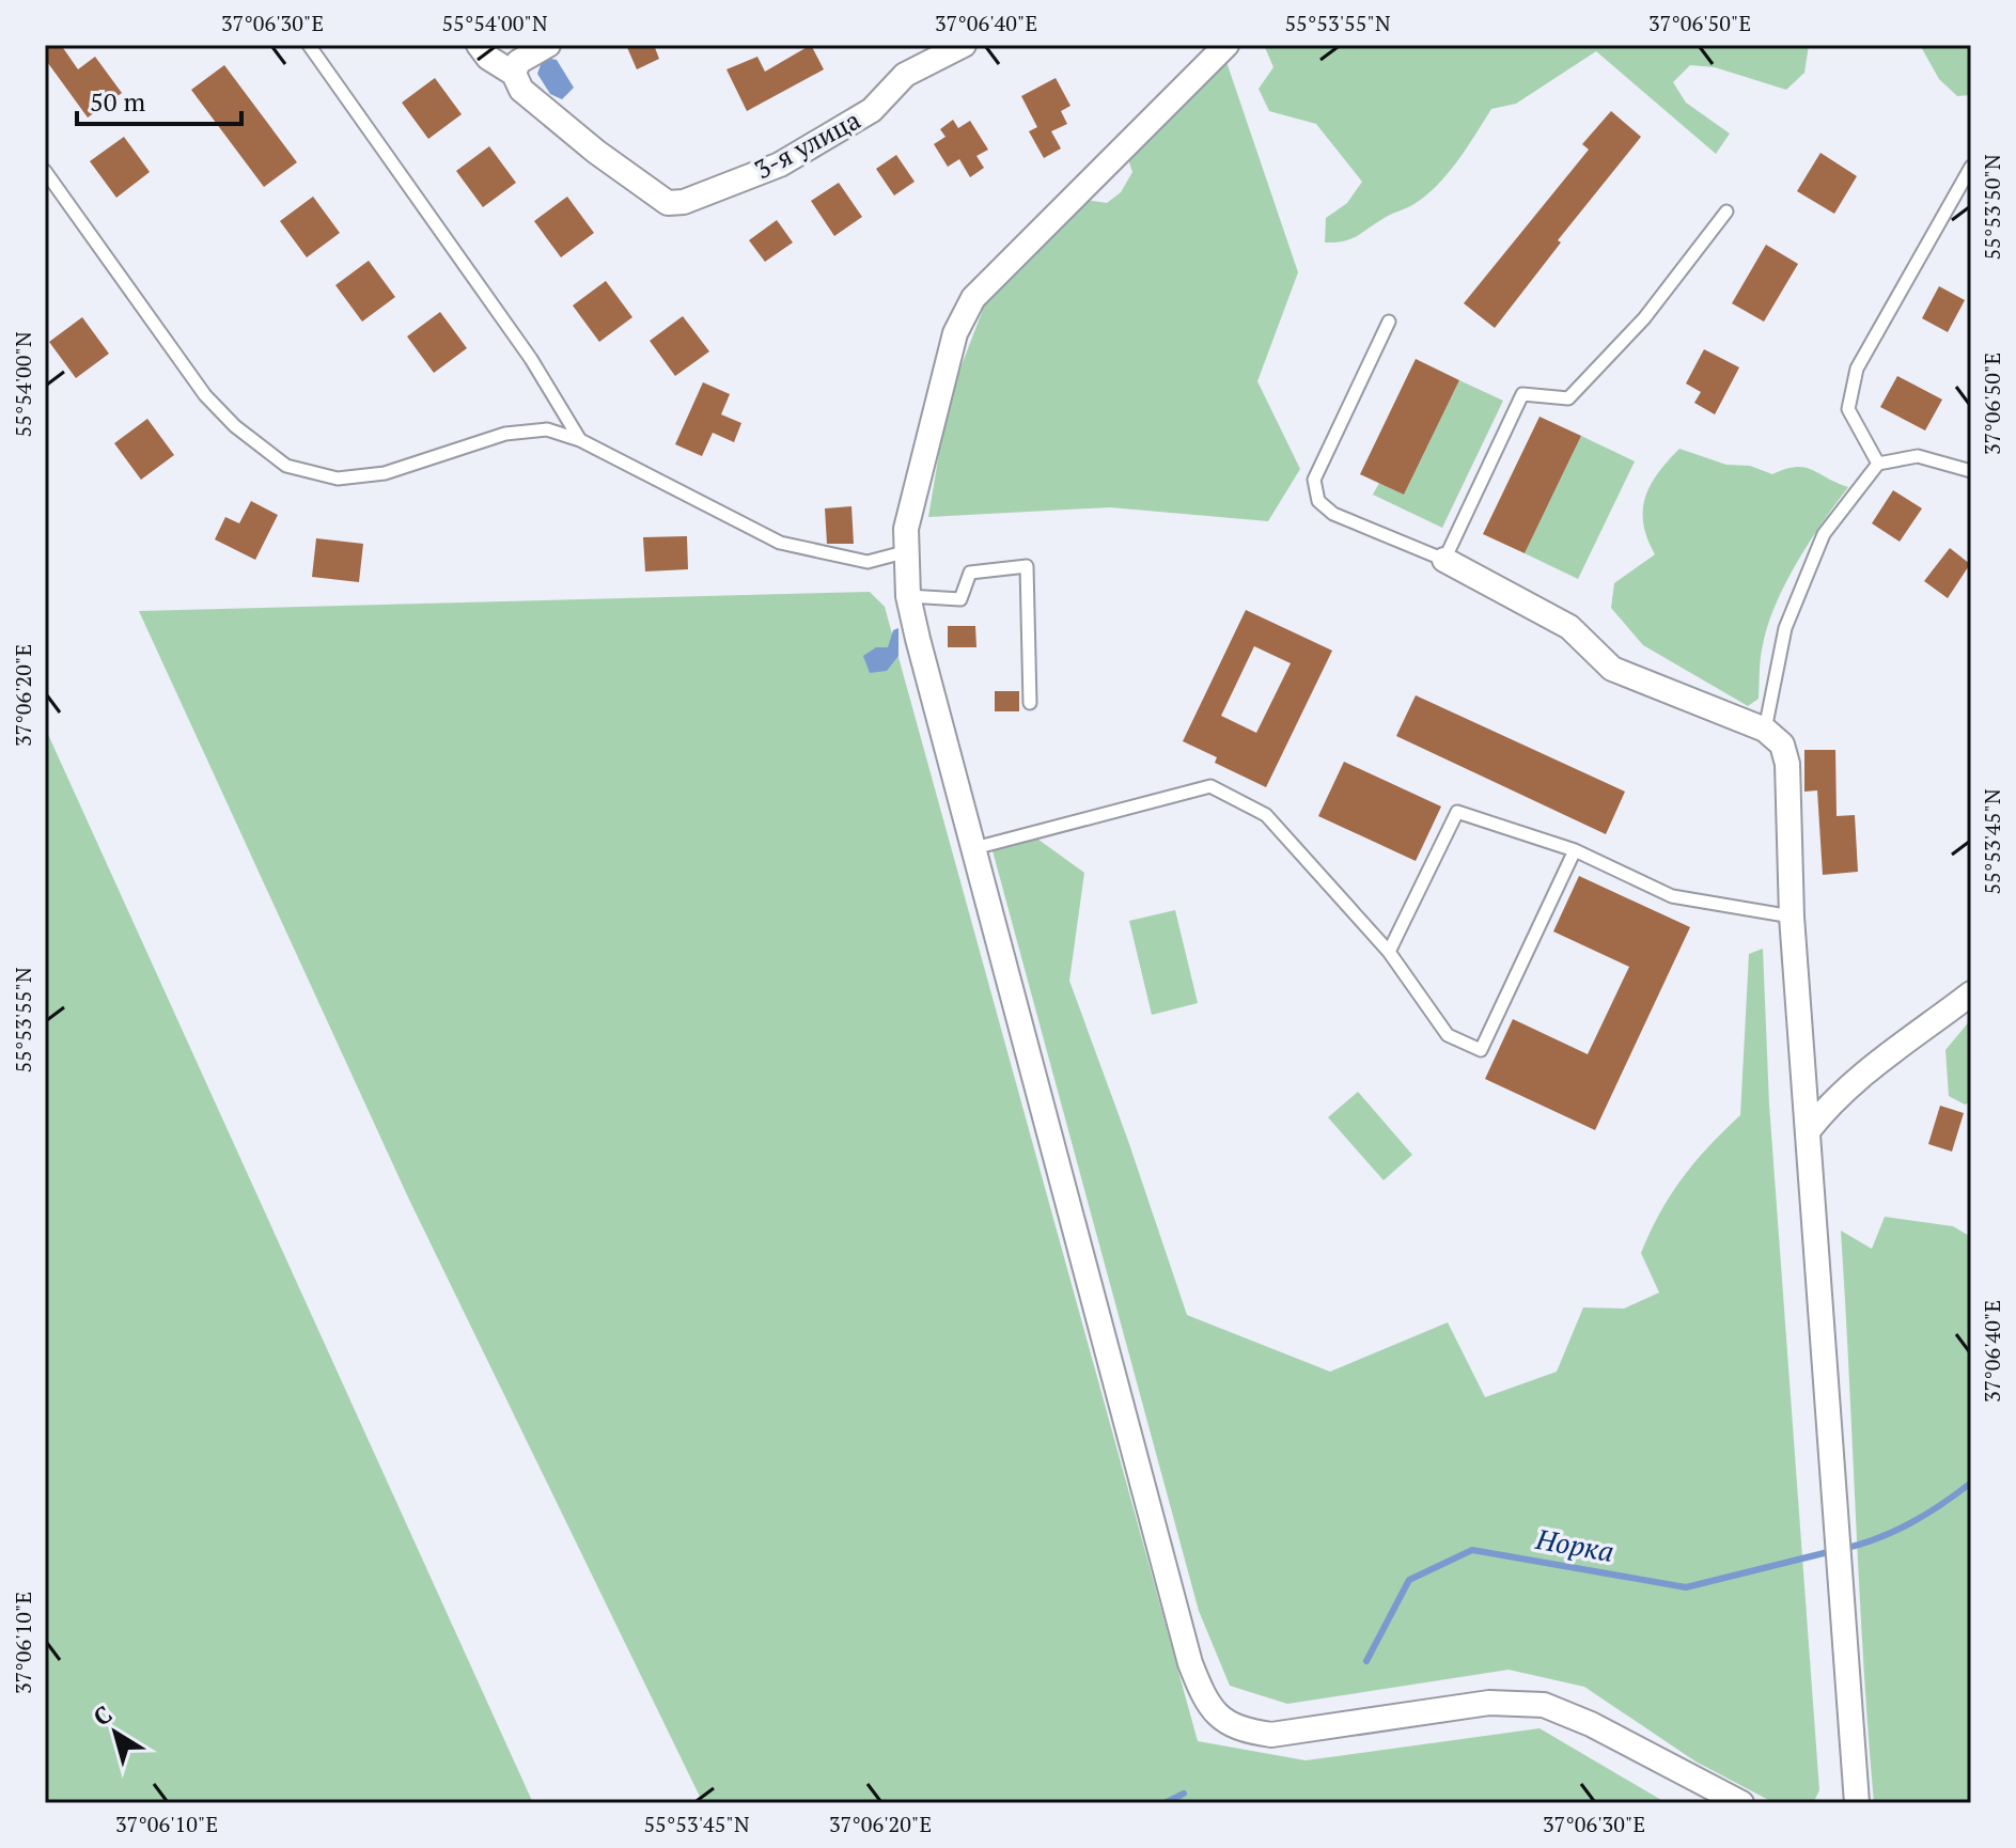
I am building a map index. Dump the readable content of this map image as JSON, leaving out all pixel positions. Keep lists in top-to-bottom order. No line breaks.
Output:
{"streets":{"street":["3-я улица"]},"water":["Норка"],"scale_bar":"50 m","north":"top left","coordinates":["37°06'30\"E","55°54'00\"N","37°06'40\"E","55°53'55\"N","37°06'50\"E","55°53'50\"N","37°06'20\"E","55°53'45\"N","37°06'10\"E"]}
